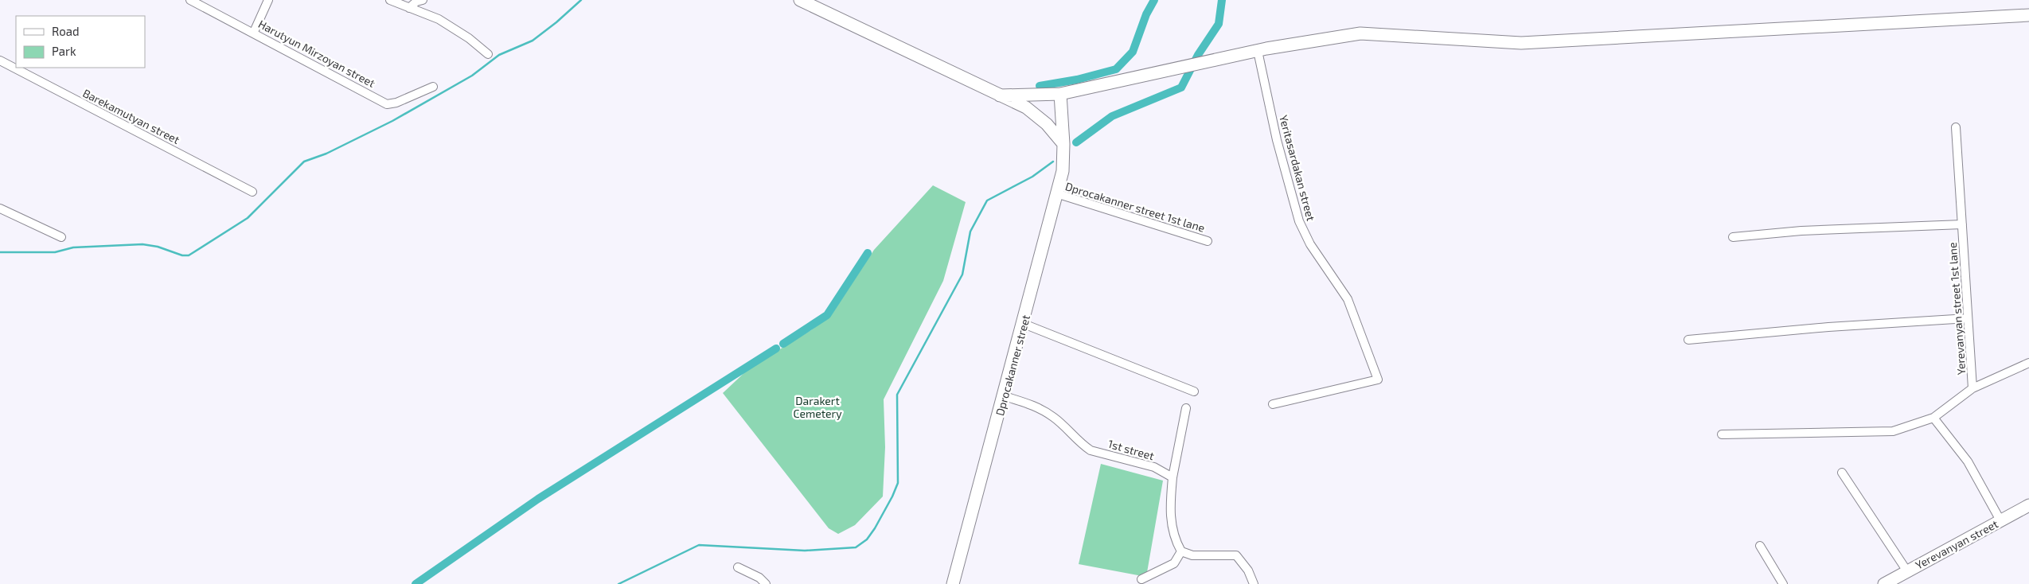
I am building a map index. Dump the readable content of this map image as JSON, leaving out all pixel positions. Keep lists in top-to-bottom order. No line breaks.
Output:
{"streets":{"main road":["Dprocakanner street","Yerevanyan street"],"street":["Harutyun Mirzoyan street","Barekamutyan street","Yeritasardakan street","Dprocakanner street 1st lane","Yerevanyan street 1st lane","1st street"]},"crossings":[["Dprocakanner street 1st lane","Dprocakanner street"],["Dprocakanner street","1st street"]],"parks":["Darakert Cemetery"],"legend":["Road","Park"]}
